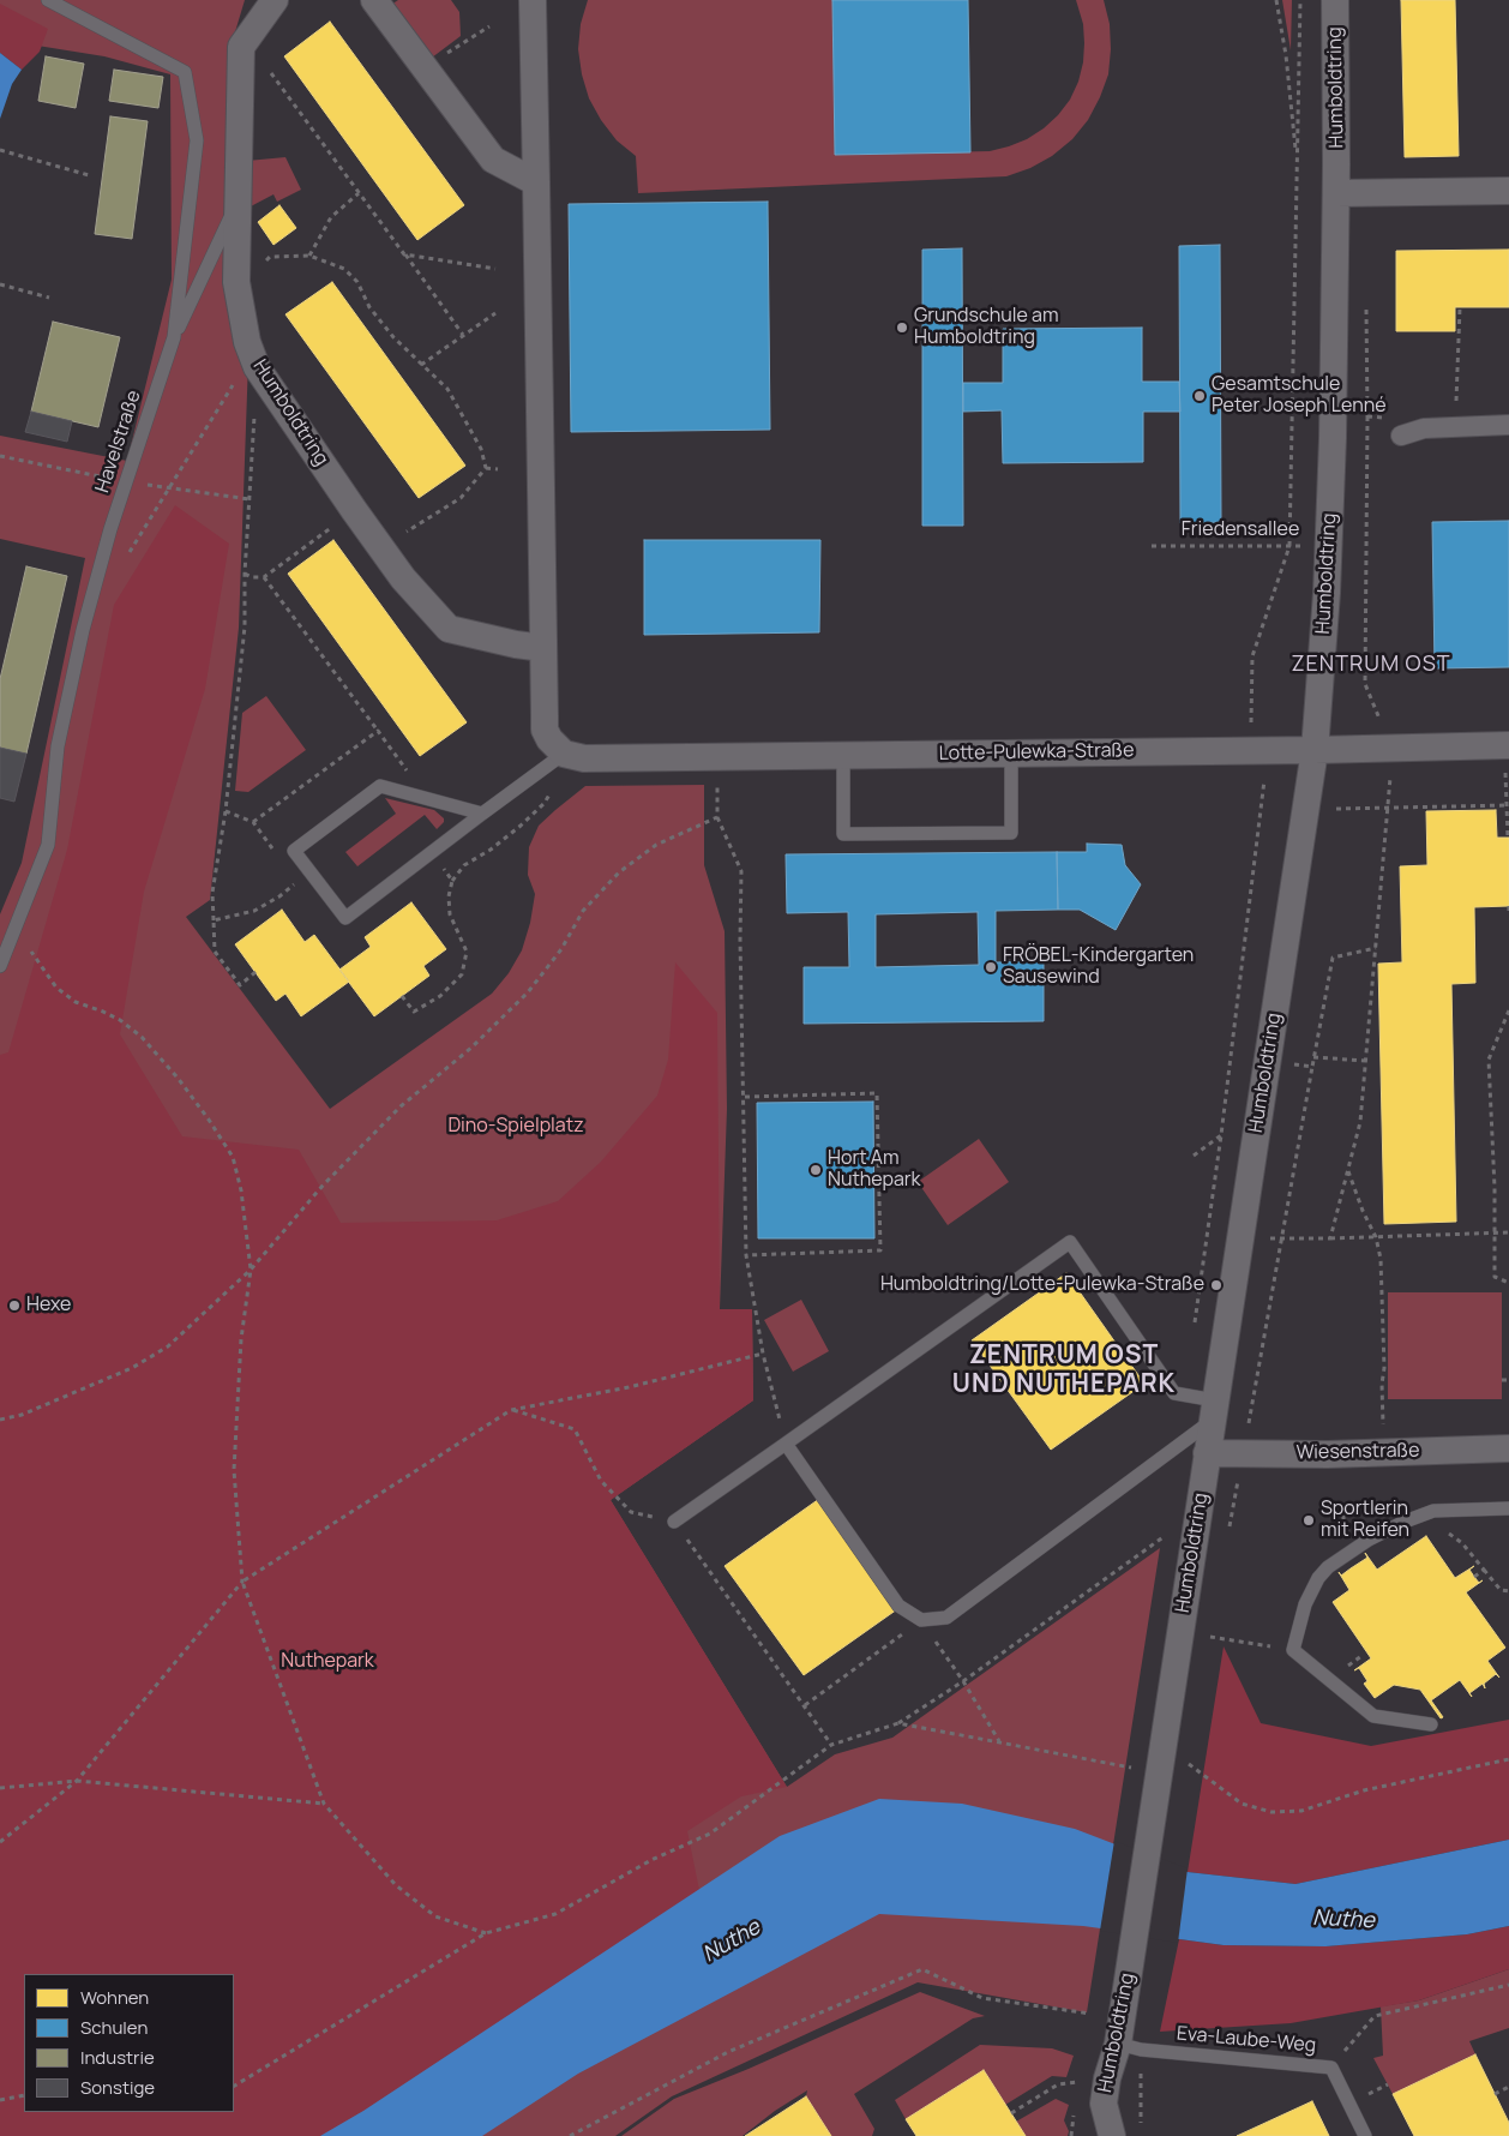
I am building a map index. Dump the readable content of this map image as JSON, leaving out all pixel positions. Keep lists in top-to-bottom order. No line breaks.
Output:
{"streets":{"street":["Humboldtring","Lotte-Pulewka-Straße","Wiesenstraße"],"lane":["Havelstraße","Eva-Laube-Weg"],"path":["Friedensallee"]},"crossings":[["Humboldtring","Friedensallee"],["Humboldtring","Lotte-Pulewka-Straße"],["Humboldtring","Wiesenstraße"],["Humboldtring","Eva-Laube-Weg"]],"districts":["ZENTRUM OST","ZENTRUM OST UND NUTHEPARK"],"water":["Nuthe"],"parks":["Dino-Spielplatz","Nuthepark"],"places":["Grundschule am Humboldtring","Gesamtschule Peter Joseph Lenné","FRÖBEL-Kindergarten Sausewind","Hort Am Nuthepark","Humboldtring/Lotte-Pulewka-Straße","Hexe","Sportlerin mit Reifen"],"legend":["Wohnen","Schulen","Industrie","Sonstige"]}
